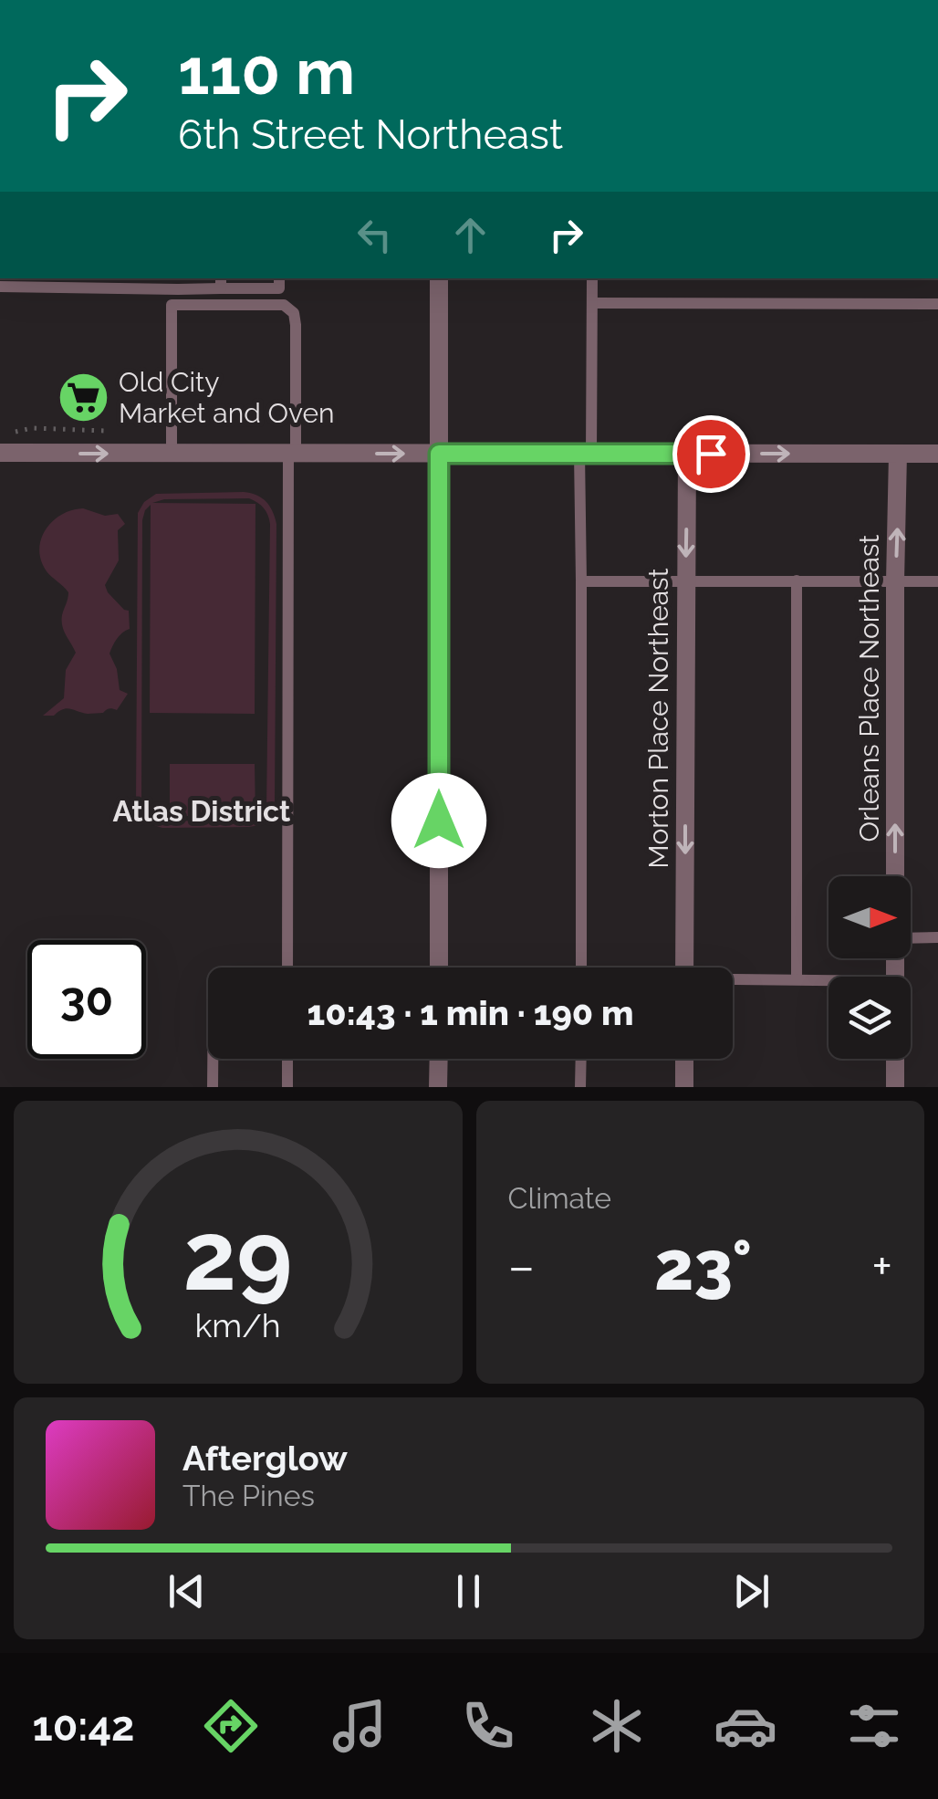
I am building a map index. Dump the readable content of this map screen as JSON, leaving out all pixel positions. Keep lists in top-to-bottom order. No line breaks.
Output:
{"streets":{"street":["Orleans Place Northeast","Morton Place Northeast"]},"one_way":["Orleans Place Northeast","Morton Place Northeast"],"districts":["Atlas District"],"places":{"supermarket":["Old City Market and Oven"]},"north":"right","page":{"turn":["110 m","6th Street Northeast"],"limit":"30","trip":"10:43 · 1 min · 190 m","tile":"Climate","heat":["−","23°","+"],"song":["Afterglow","The Pines"],"tabs":"10:42","gauge":["29","km/h"]}}
